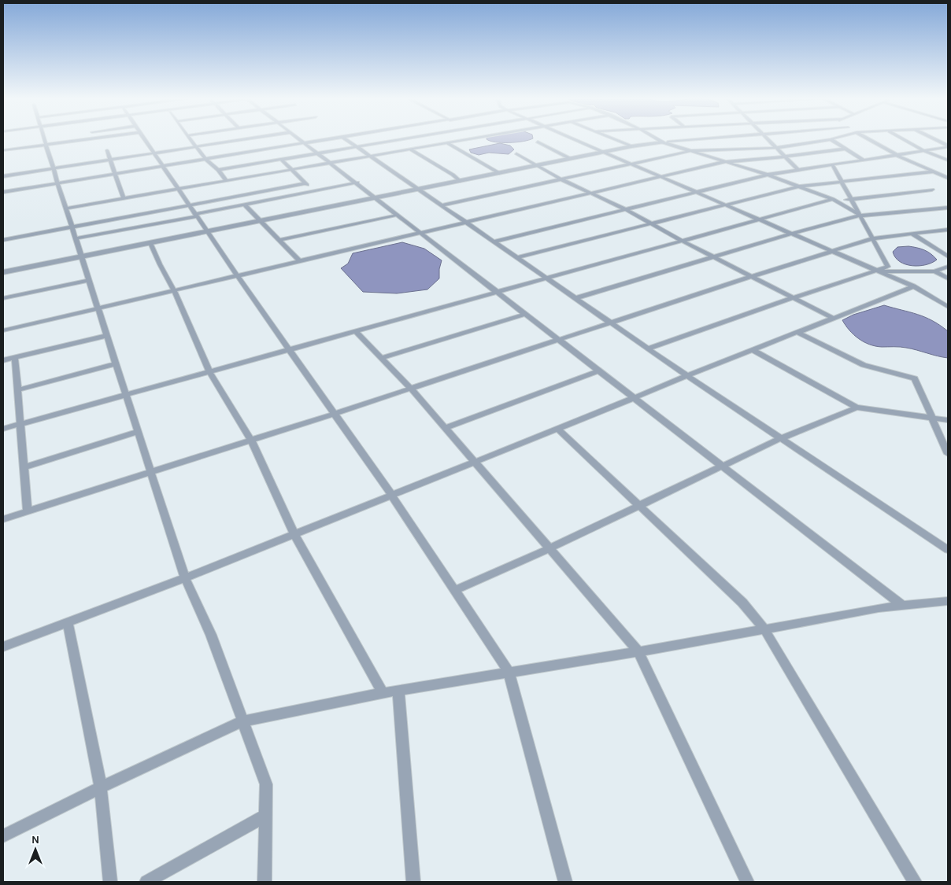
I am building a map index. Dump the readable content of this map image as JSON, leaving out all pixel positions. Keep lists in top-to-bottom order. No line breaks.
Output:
{"north":"top"}
